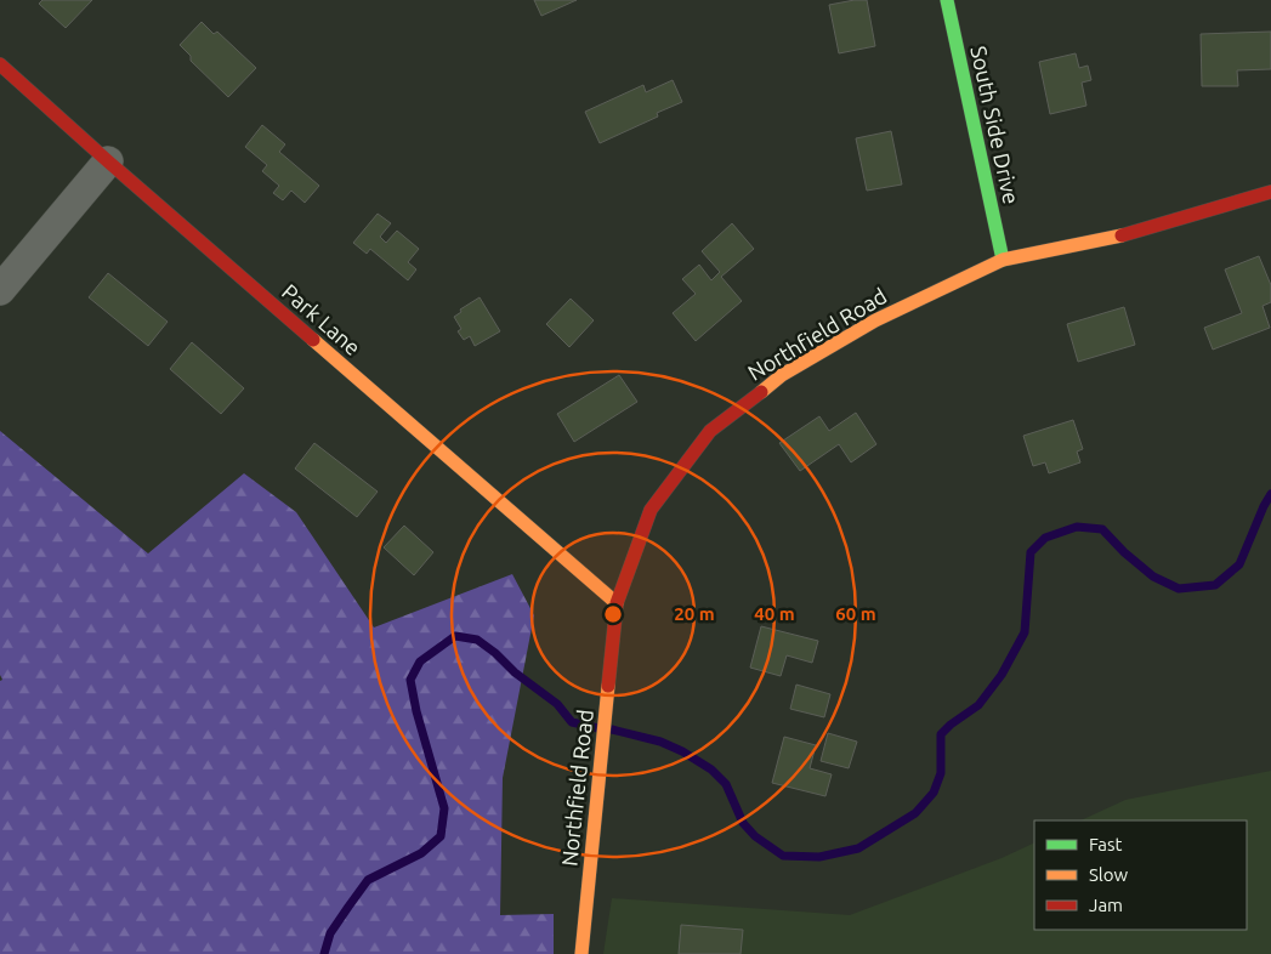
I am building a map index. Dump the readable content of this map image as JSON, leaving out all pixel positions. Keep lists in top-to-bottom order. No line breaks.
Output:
{"streets":{"street":["South Side Drive","Park Lane","Northfield Road"]},"crossings":[["South Side Drive","Northfield Road"],["Park Lane","Northfield Road"]],"legend":["Fast","Slow","Jam"],"rings":["20 m","40 m","60 m"]}
